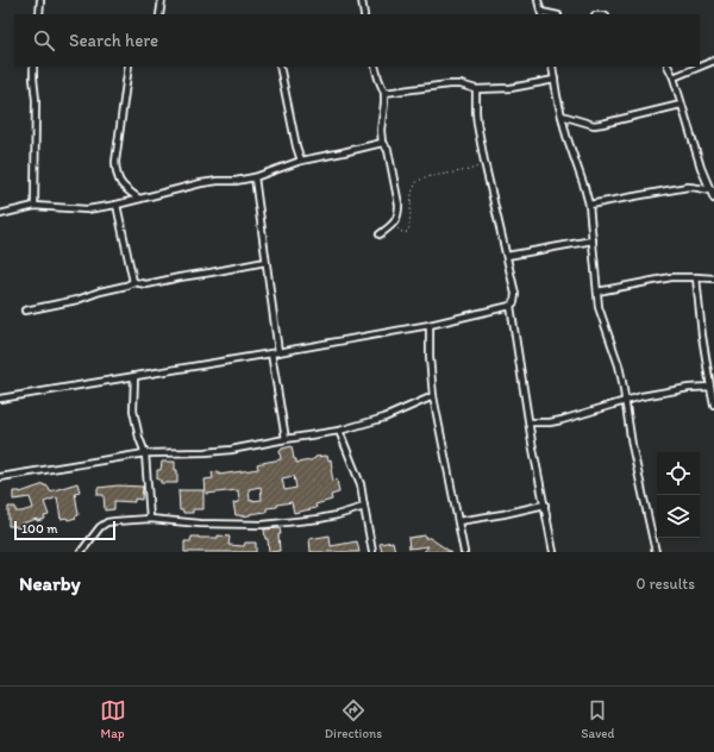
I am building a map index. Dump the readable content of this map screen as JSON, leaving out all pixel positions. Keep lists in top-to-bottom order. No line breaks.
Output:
{"scale_bar":"100 m","page":{"search":"Search here","scale":"100 m","heading":["Nearby","0 results"],"nav":["Map","Directions","Saved"]}}
